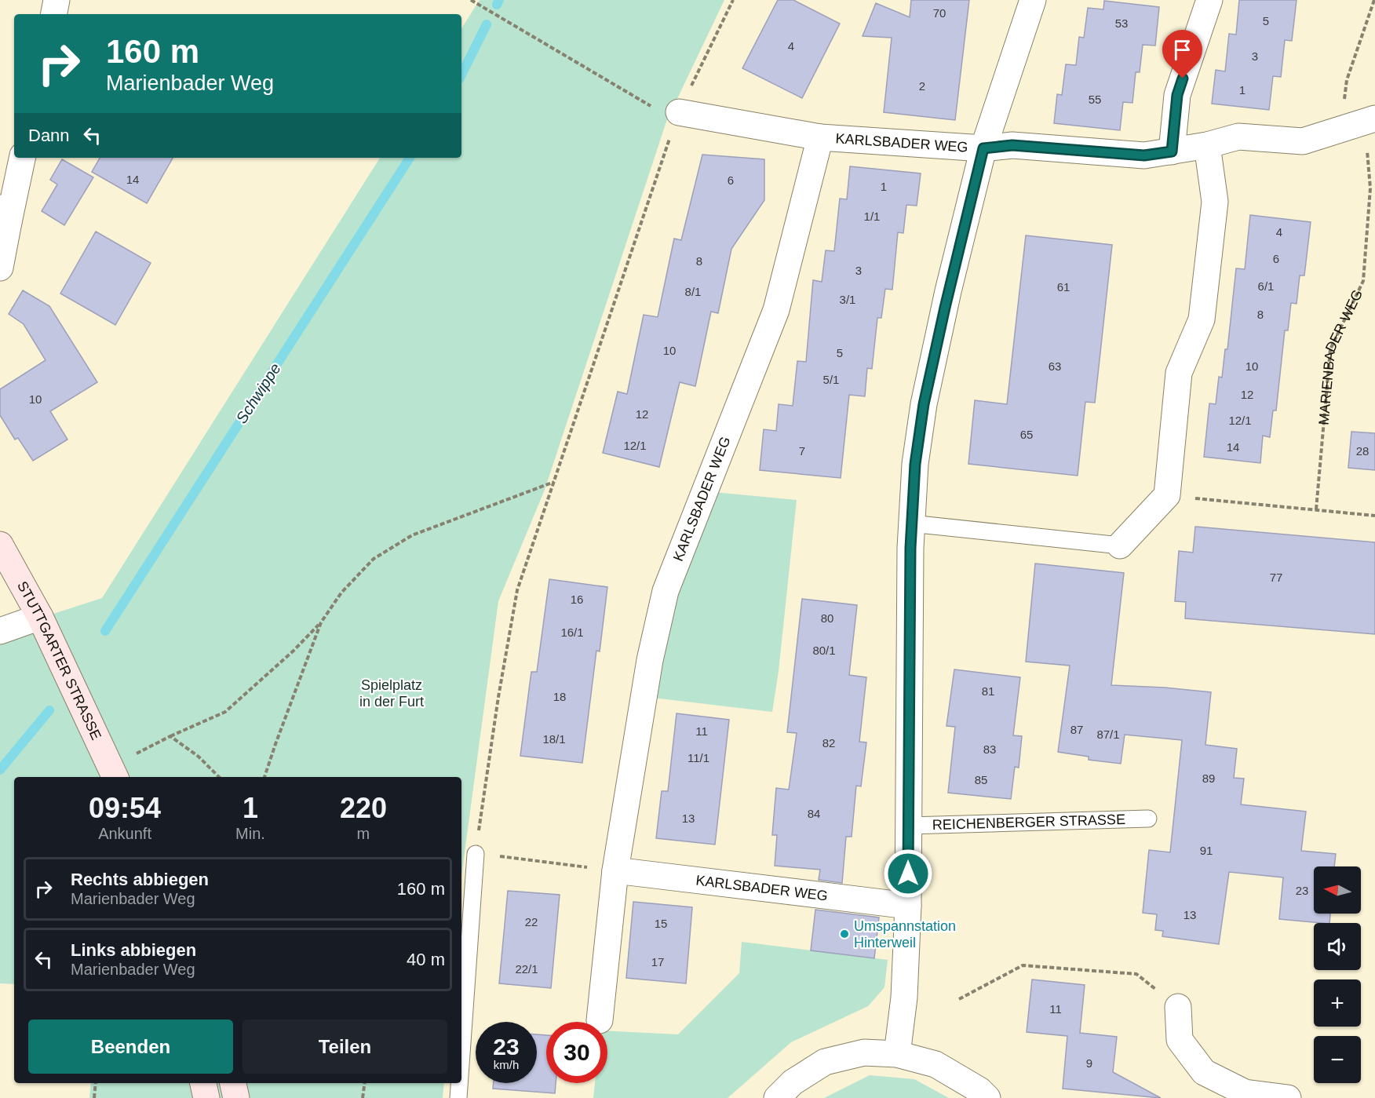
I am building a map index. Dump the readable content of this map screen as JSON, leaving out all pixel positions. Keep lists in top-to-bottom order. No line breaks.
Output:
{"streets":{"main road":["STUTTGARTER STRASSE"],"street":["KARLSBADER WEG"],"lane":["REICHENBERGER STRASSE"],"path":["MARIENBADER WEG"]},"water":["Schwippe"],"parks":["Spielplatz in der Furt"],"places":["Umspannstation Hinterweil"],"house_numbers":["70","5","53","4","3","2","1","55","14","6","1","1/1","4","6","8","3","6/1","61","8/1","3/1","8","10","5","63","10","5/1","12","10","12","12/1","65","12/1","14","7","28","77","16","80","16/1","80/1","81","18","87","11","87/1","18/1","82","83","11/1","89","85","84","13","91","23","13","22","15","17","22/1","11","9"],"north":"left","page":{"turn":["160 m","Marienbader Weg"],"then":"Dann","eta":["09:54","Ankunft","1","Min.","220","m"],"list":[{"name":"Rechts abbiegen","note":"Marienbader Weg","value":"160 m"},{"name":"Links abbiegen","note":"Marienbader Weg","value":"40 m"}],"map_buttons":["+","−"],"buttons":["Beenden","Teilen"],"speed":"23 km/h","limit":"30"}}
